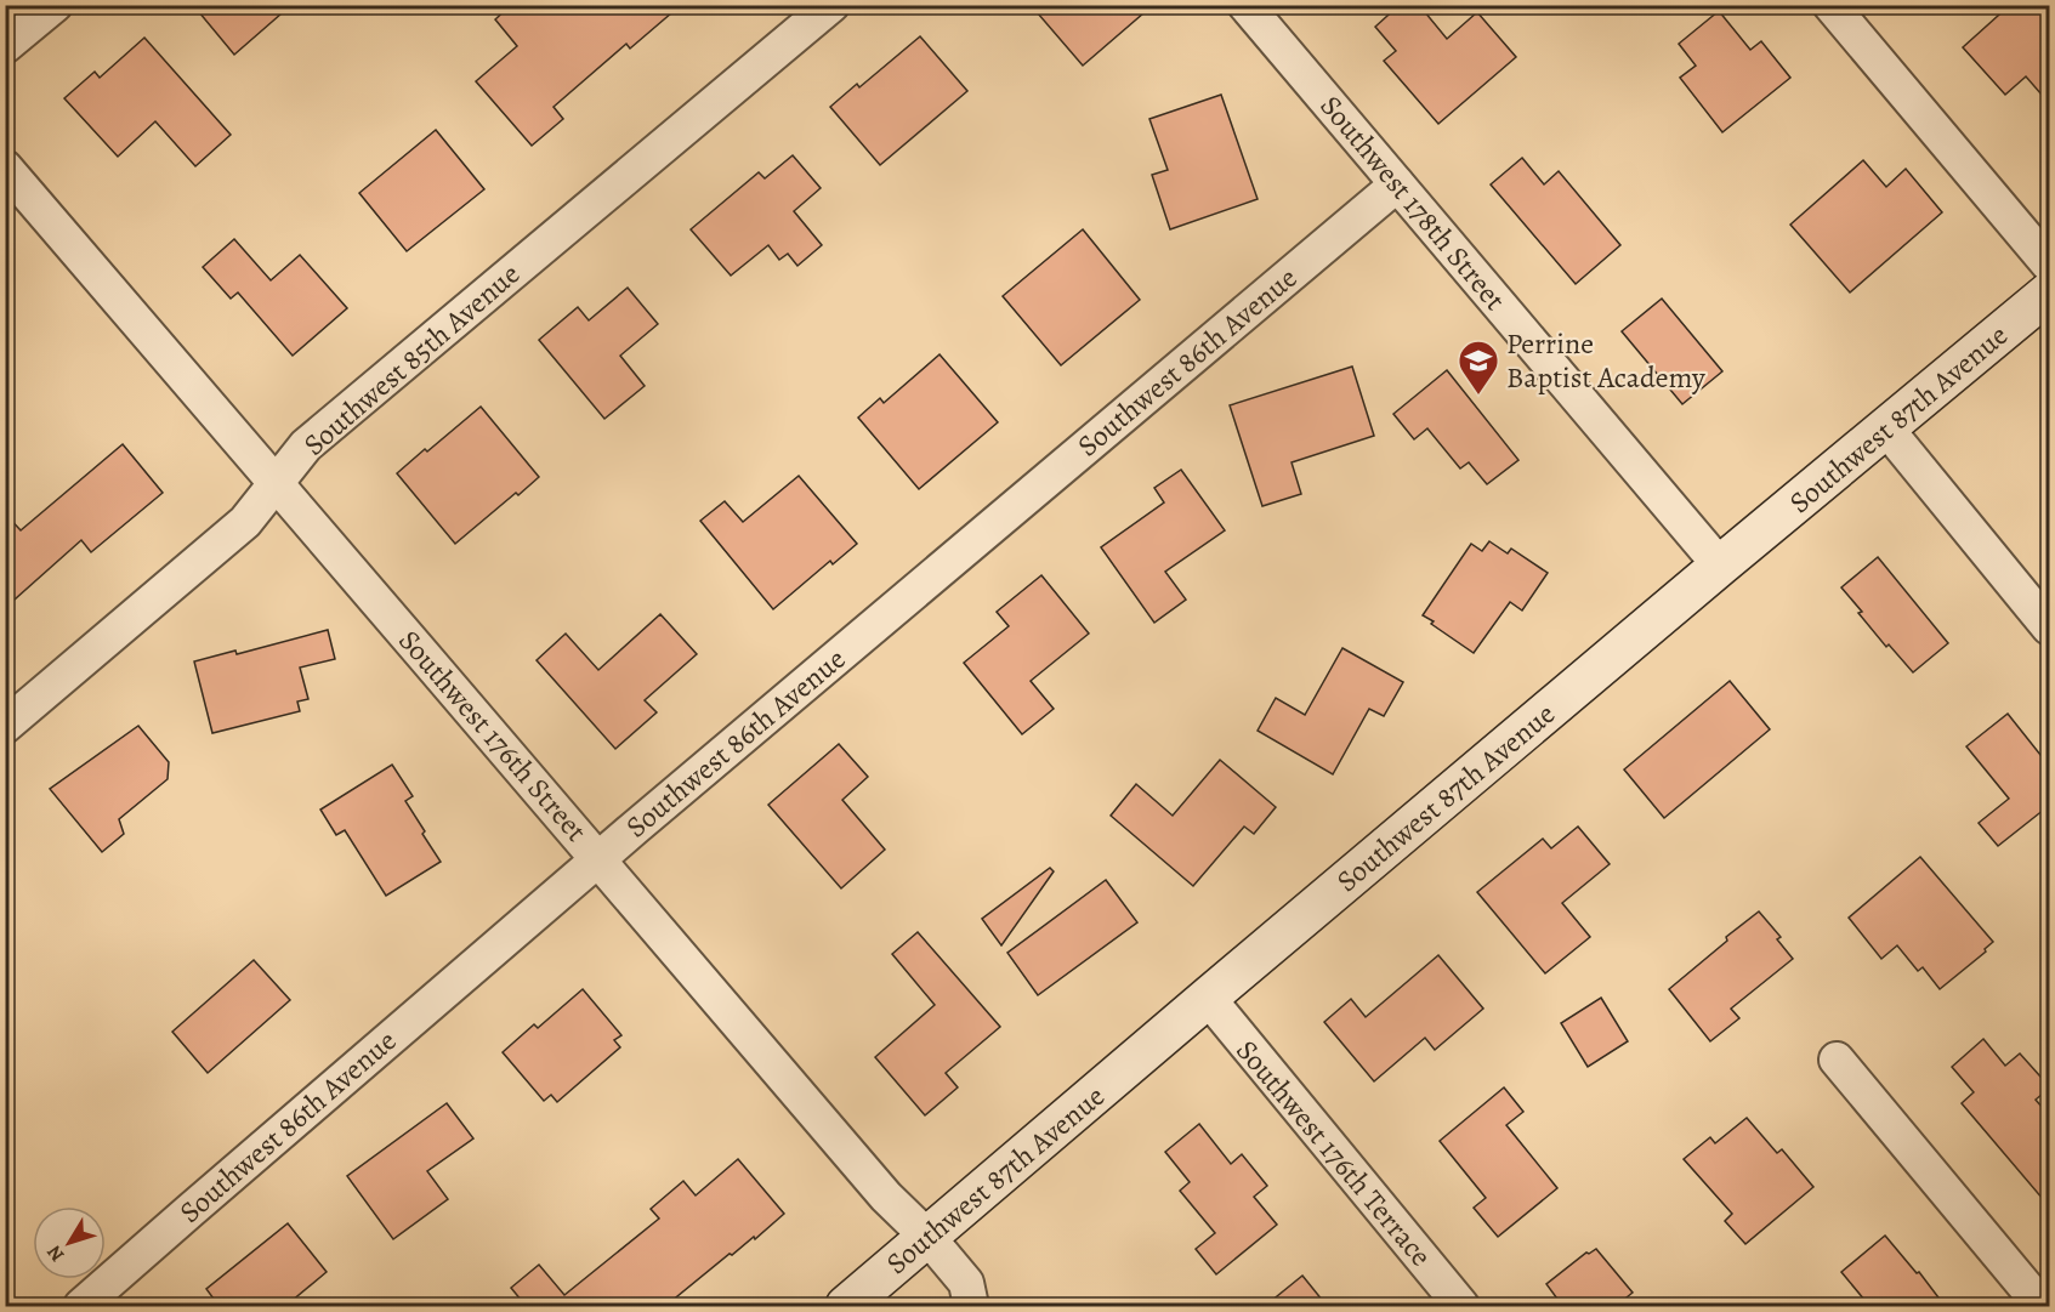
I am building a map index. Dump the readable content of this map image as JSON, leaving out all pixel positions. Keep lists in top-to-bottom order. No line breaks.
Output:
{"streets":{"street":["Southwest 178th Street","Southwest 85th Avenue","Southwest 86th Avenue","Southwest 87th Avenue","Southwest 176th Street","Southwest 176th Terrace"]},"crossings":[["Southwest 178th Street","Southwest 86th Avenue"],["Southwest 178th Street","Southwest 87th Avenue"],["Southwest 85th Avenue","Southwest 176th Street"],["Southwest 86th Avenue","Southwest 176th Street"],["Southwest 87th Avenue","Southwest 176th Street"],["Southwest 87th Avenue","Southwest 176th Terrace"]],"places":{"school or university":["Perrine Baptist Academy"]},"north":"bottom left"}
